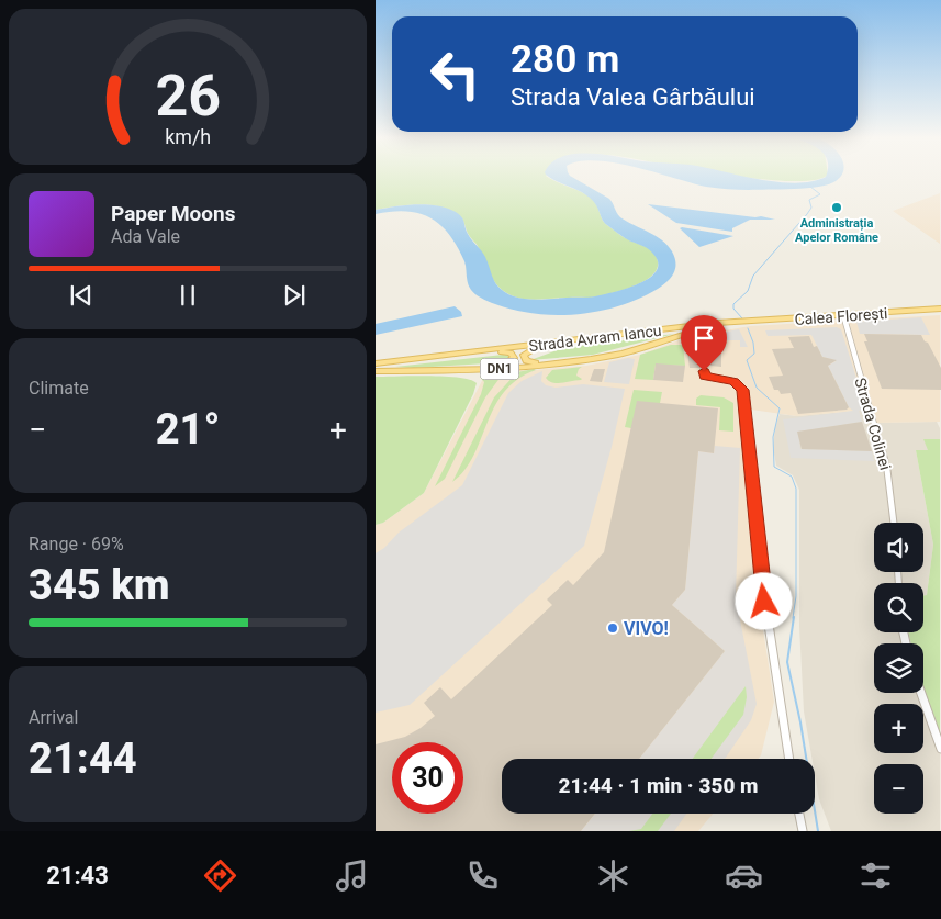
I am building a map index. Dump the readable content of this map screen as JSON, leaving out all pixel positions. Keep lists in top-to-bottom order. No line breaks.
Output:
{"streets":{"main road":["Calea Florești","Strada Avram Iancu","DN1"],"street":["Strada Colinei"]},"crossings":[["Calea Florești","Strada Avram Iancu"],["Calea Florești","Strada Colinei"]],"places":["Administrația Apelor Române","VIVO!"],"page":{"turn":["280 m","Strada Valea Gârbăului"],"song":["Paper Moons","Ada Vale"],"tile":["Climate",["Range · 69%","345 km"],["Arrival","21:44"]],"heat":["−","21°","+"],"map_buttons":["+","−"],"limit":"30","trip":"21:44 · 1 min · 350 m","tabs":"21:43","gauge":["26","km/h"]}}
